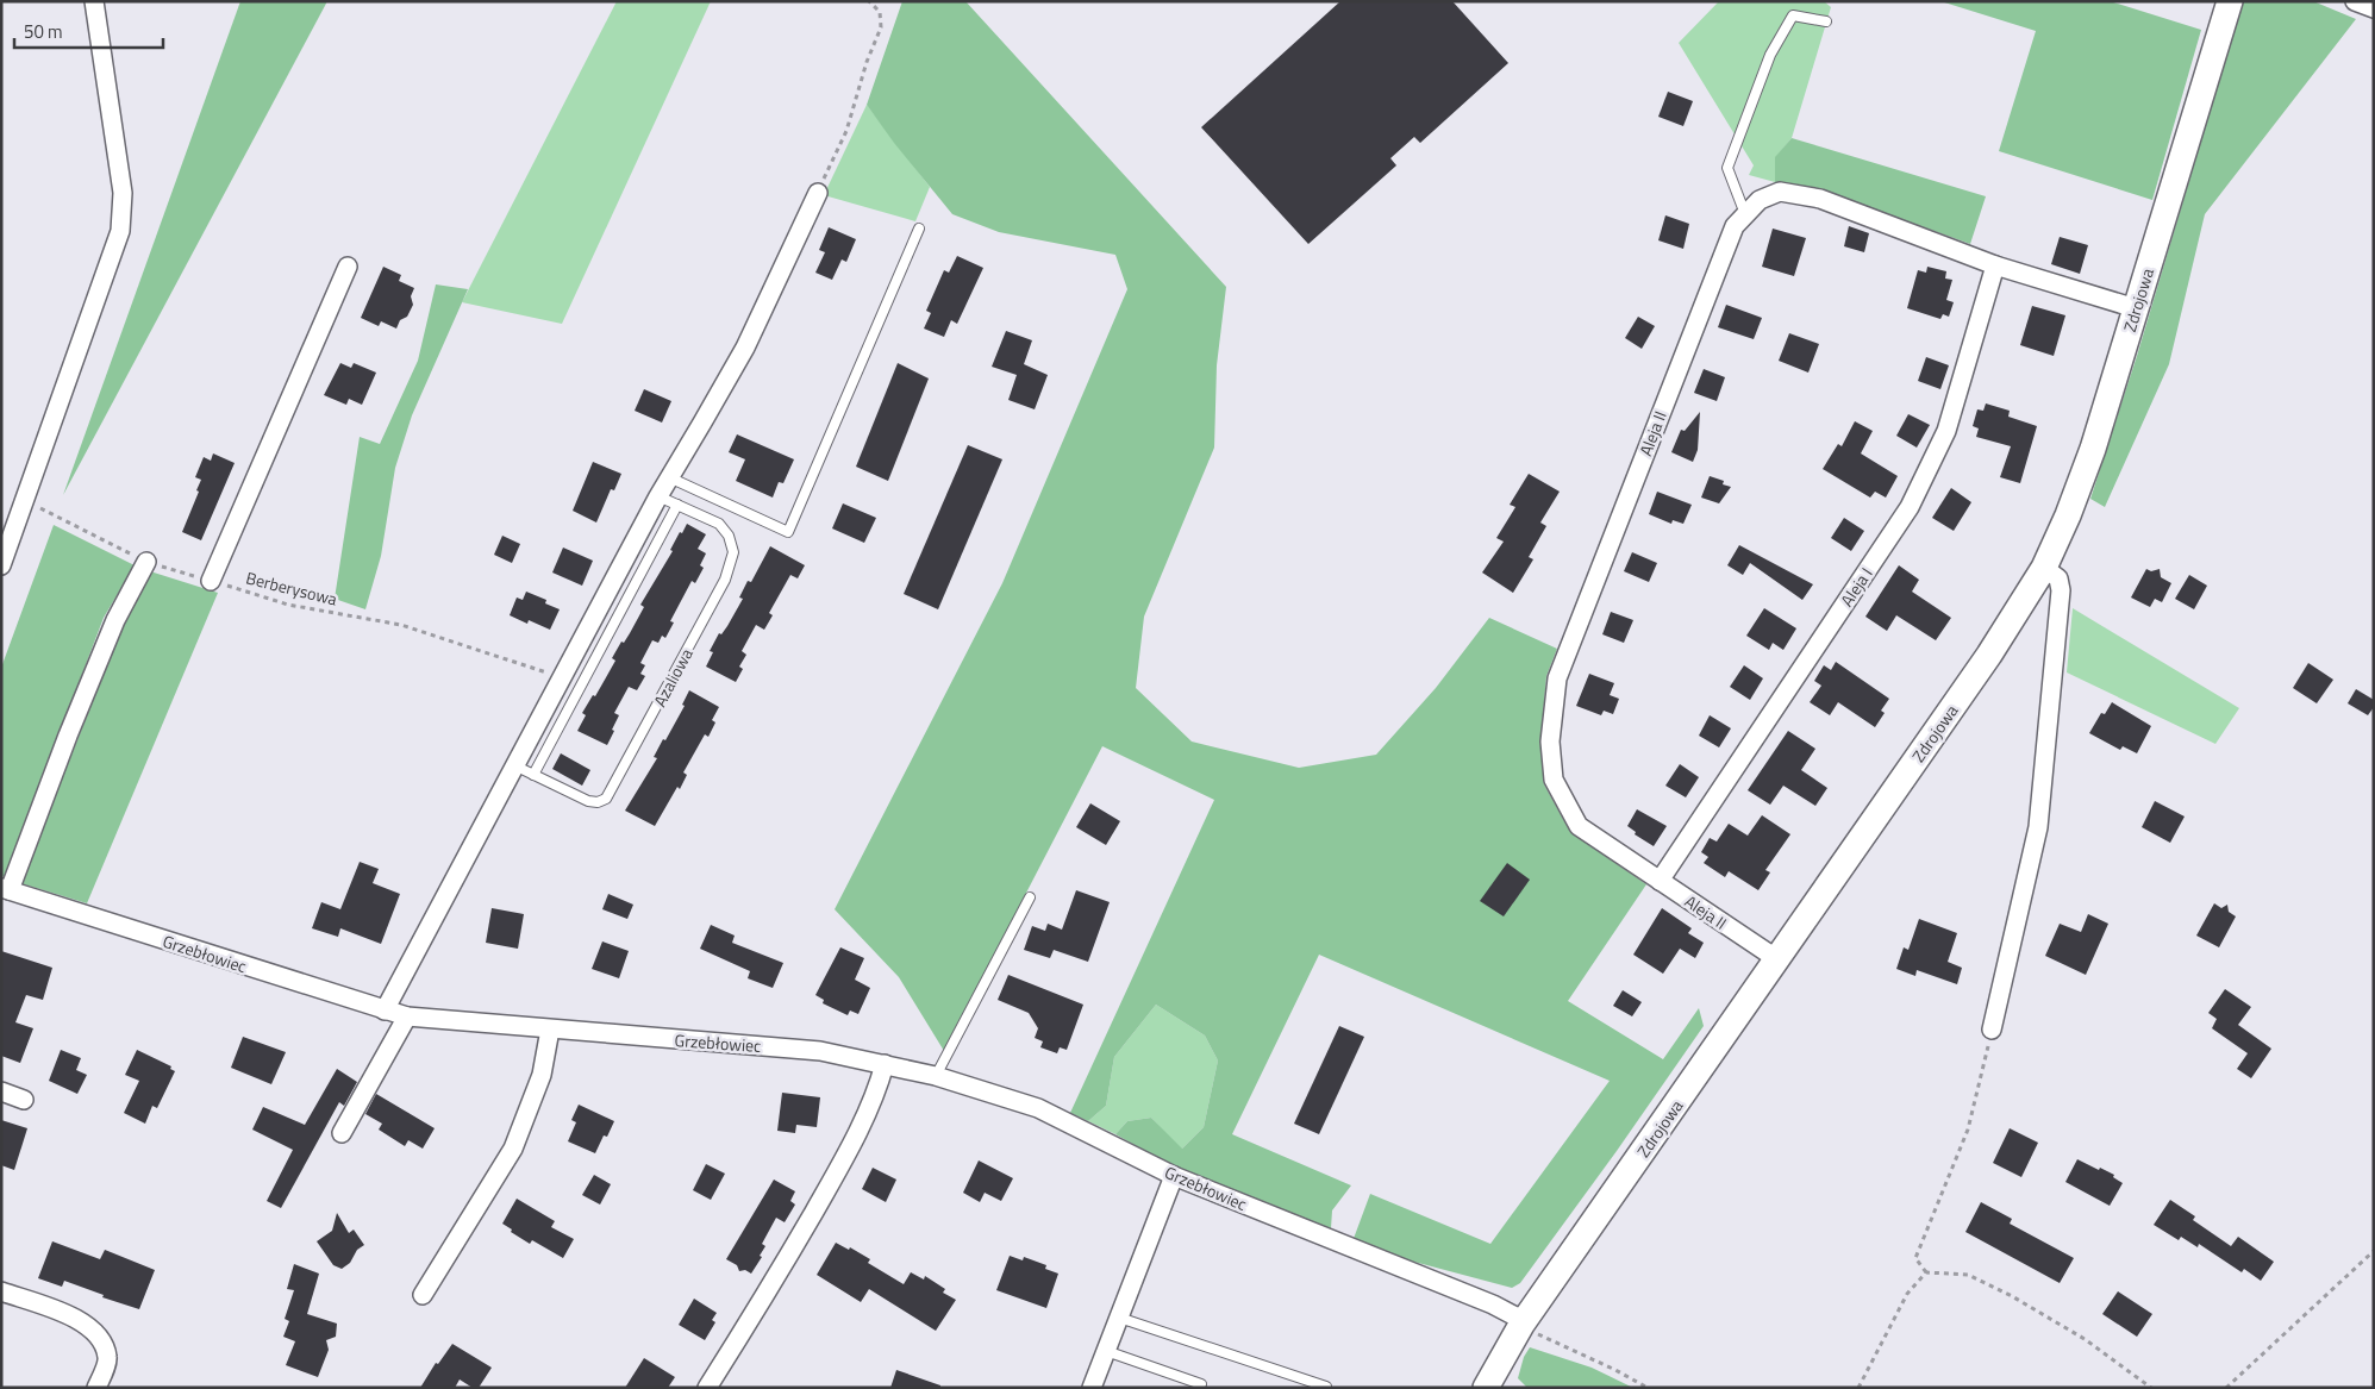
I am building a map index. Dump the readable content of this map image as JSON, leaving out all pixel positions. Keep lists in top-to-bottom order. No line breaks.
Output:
{"streets":{"street":["Zdrojowa","Aleja II","Aleja I","Grzebłowiec"],"lane":["Azaliowa"],"path":["Berberysowa"]},"crossings":[["Zdrojowa","Aleja II"],["Zdrojowa","Grzebłowiec"],["Aleja II","Aleja I"]],"scale_bar":"50 m"}
